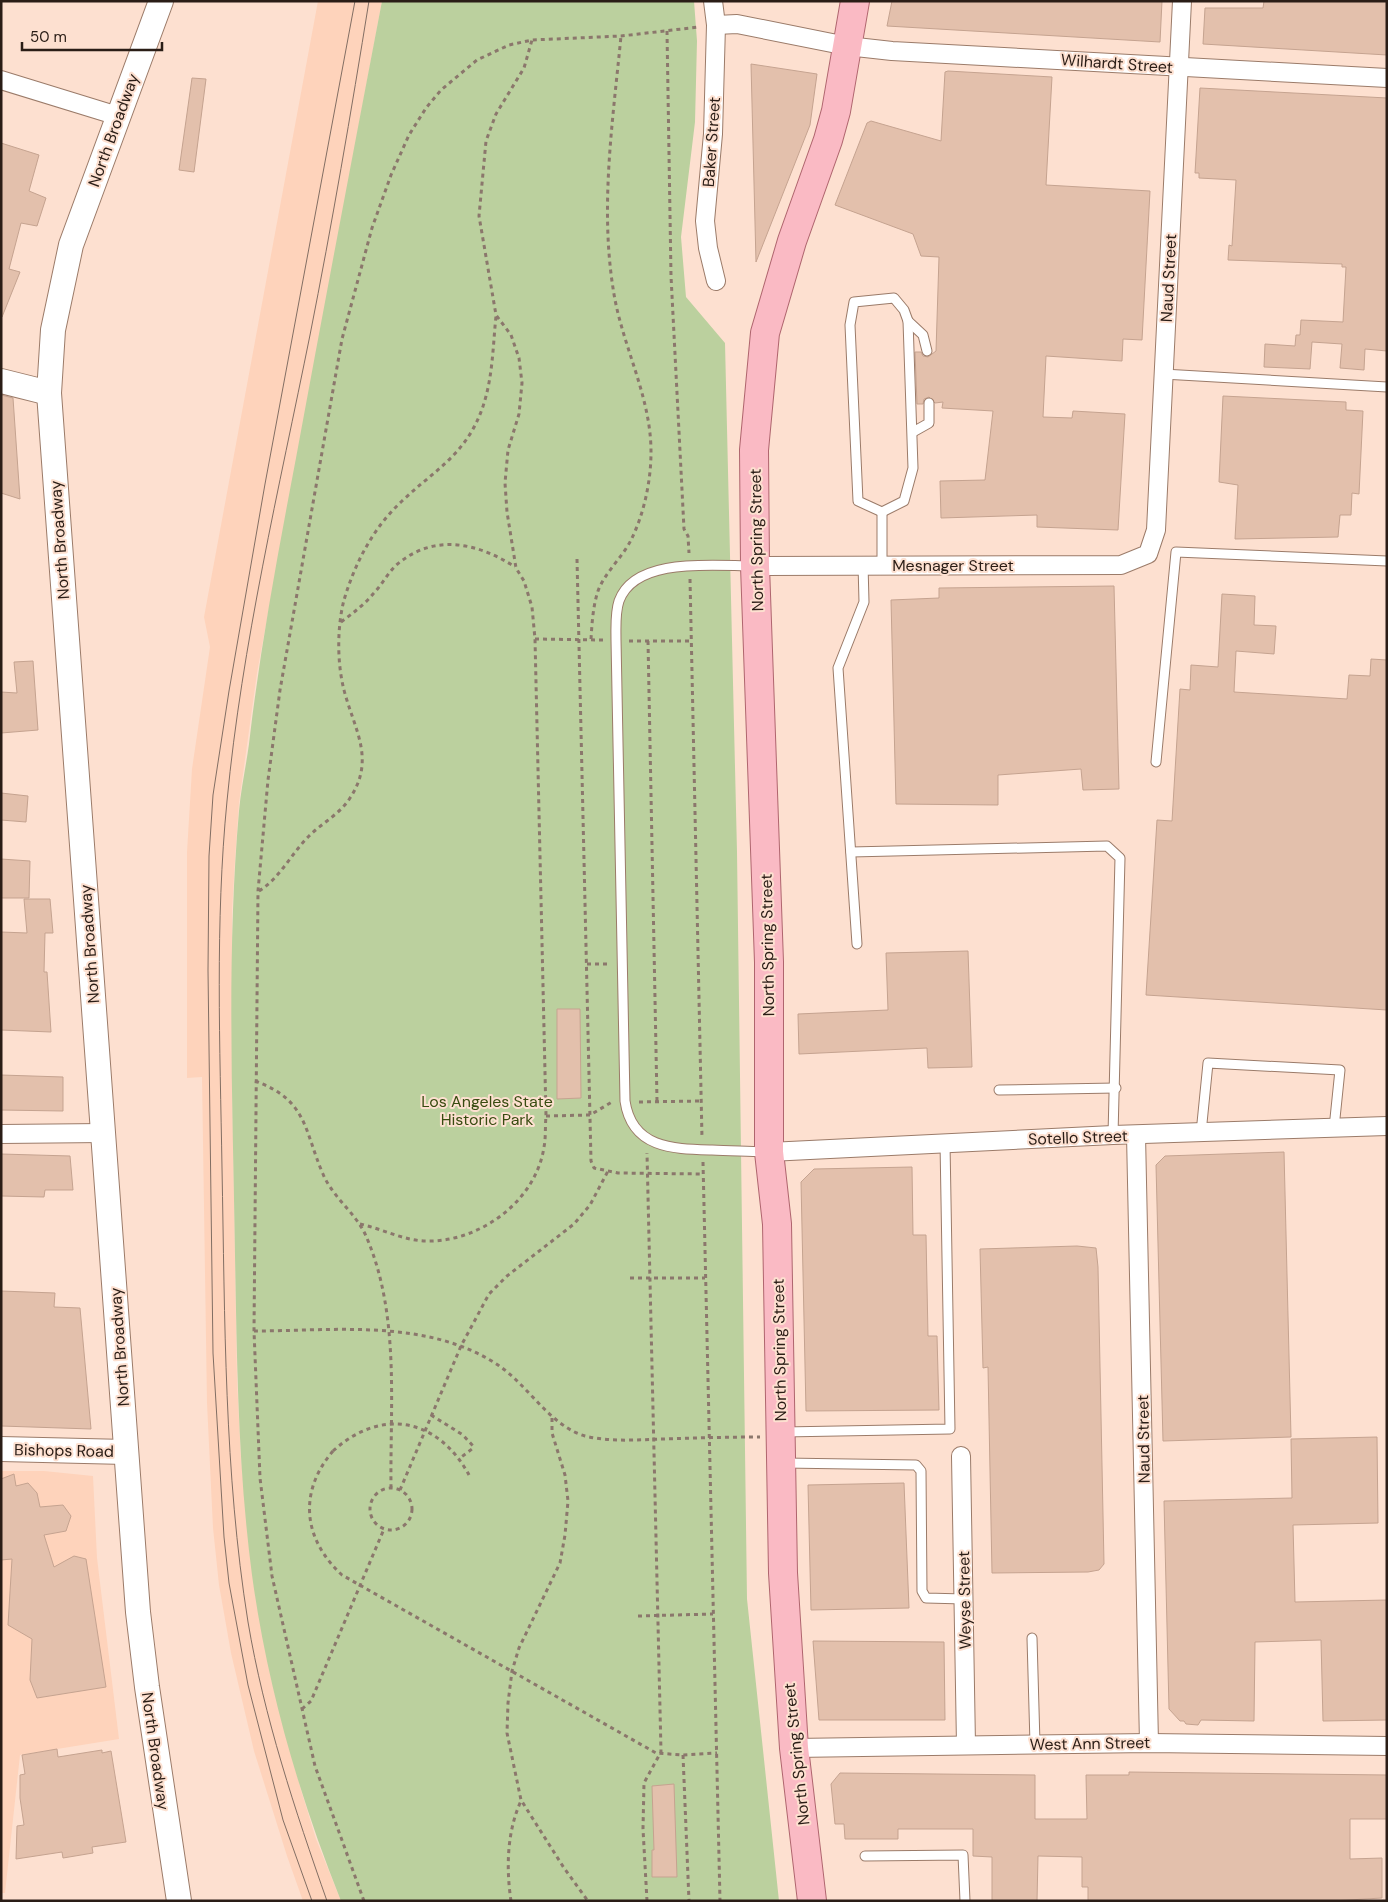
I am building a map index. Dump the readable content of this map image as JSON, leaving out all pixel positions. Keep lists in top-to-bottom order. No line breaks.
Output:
{"streets":{"main road":["North Broadway","North Spring Street","Bishops Road"],"street":["Wilhardt Street","Baker Street","Naud Street","Mesnager Street","Sotello Street","Weyse Street","West Ann Street"]},"crossings":[["Wilhardt Street","Baker Street"],["Wilhardt Street","Naud Street"],["Wilhardt Street","North Spring Street"],["North Broadway","Bishops Road"],["Naud Street","Mesnager Street"],["Naud Street","Sotello Street"],["Naud Street","West Ann Street"],["North Spring Street","Mesnager Street"],["North Spring Street","Sotello Street"],["North Spring Street","West Ann Street"],["Weyse Street","West Ann Street"]],"parks":["Los Angeles State Historic Park"],"scale_bar":"50 m"}
